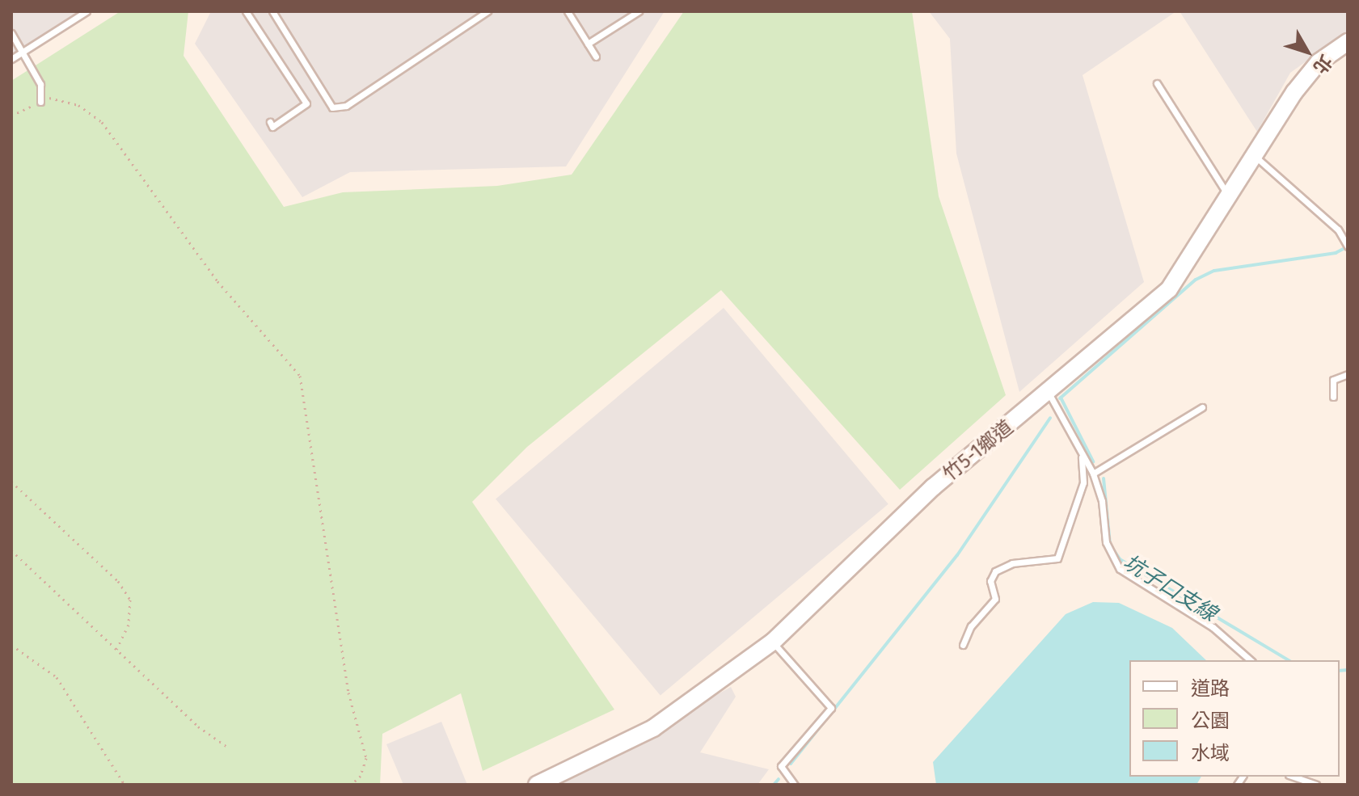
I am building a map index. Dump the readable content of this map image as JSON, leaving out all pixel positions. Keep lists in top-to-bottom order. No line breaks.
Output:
{"streets":{"street":["竹5-1鄉道"]},"water":["坑子口支線"],"legend":["道路","公園","水域"],"north":"bottom right"}
